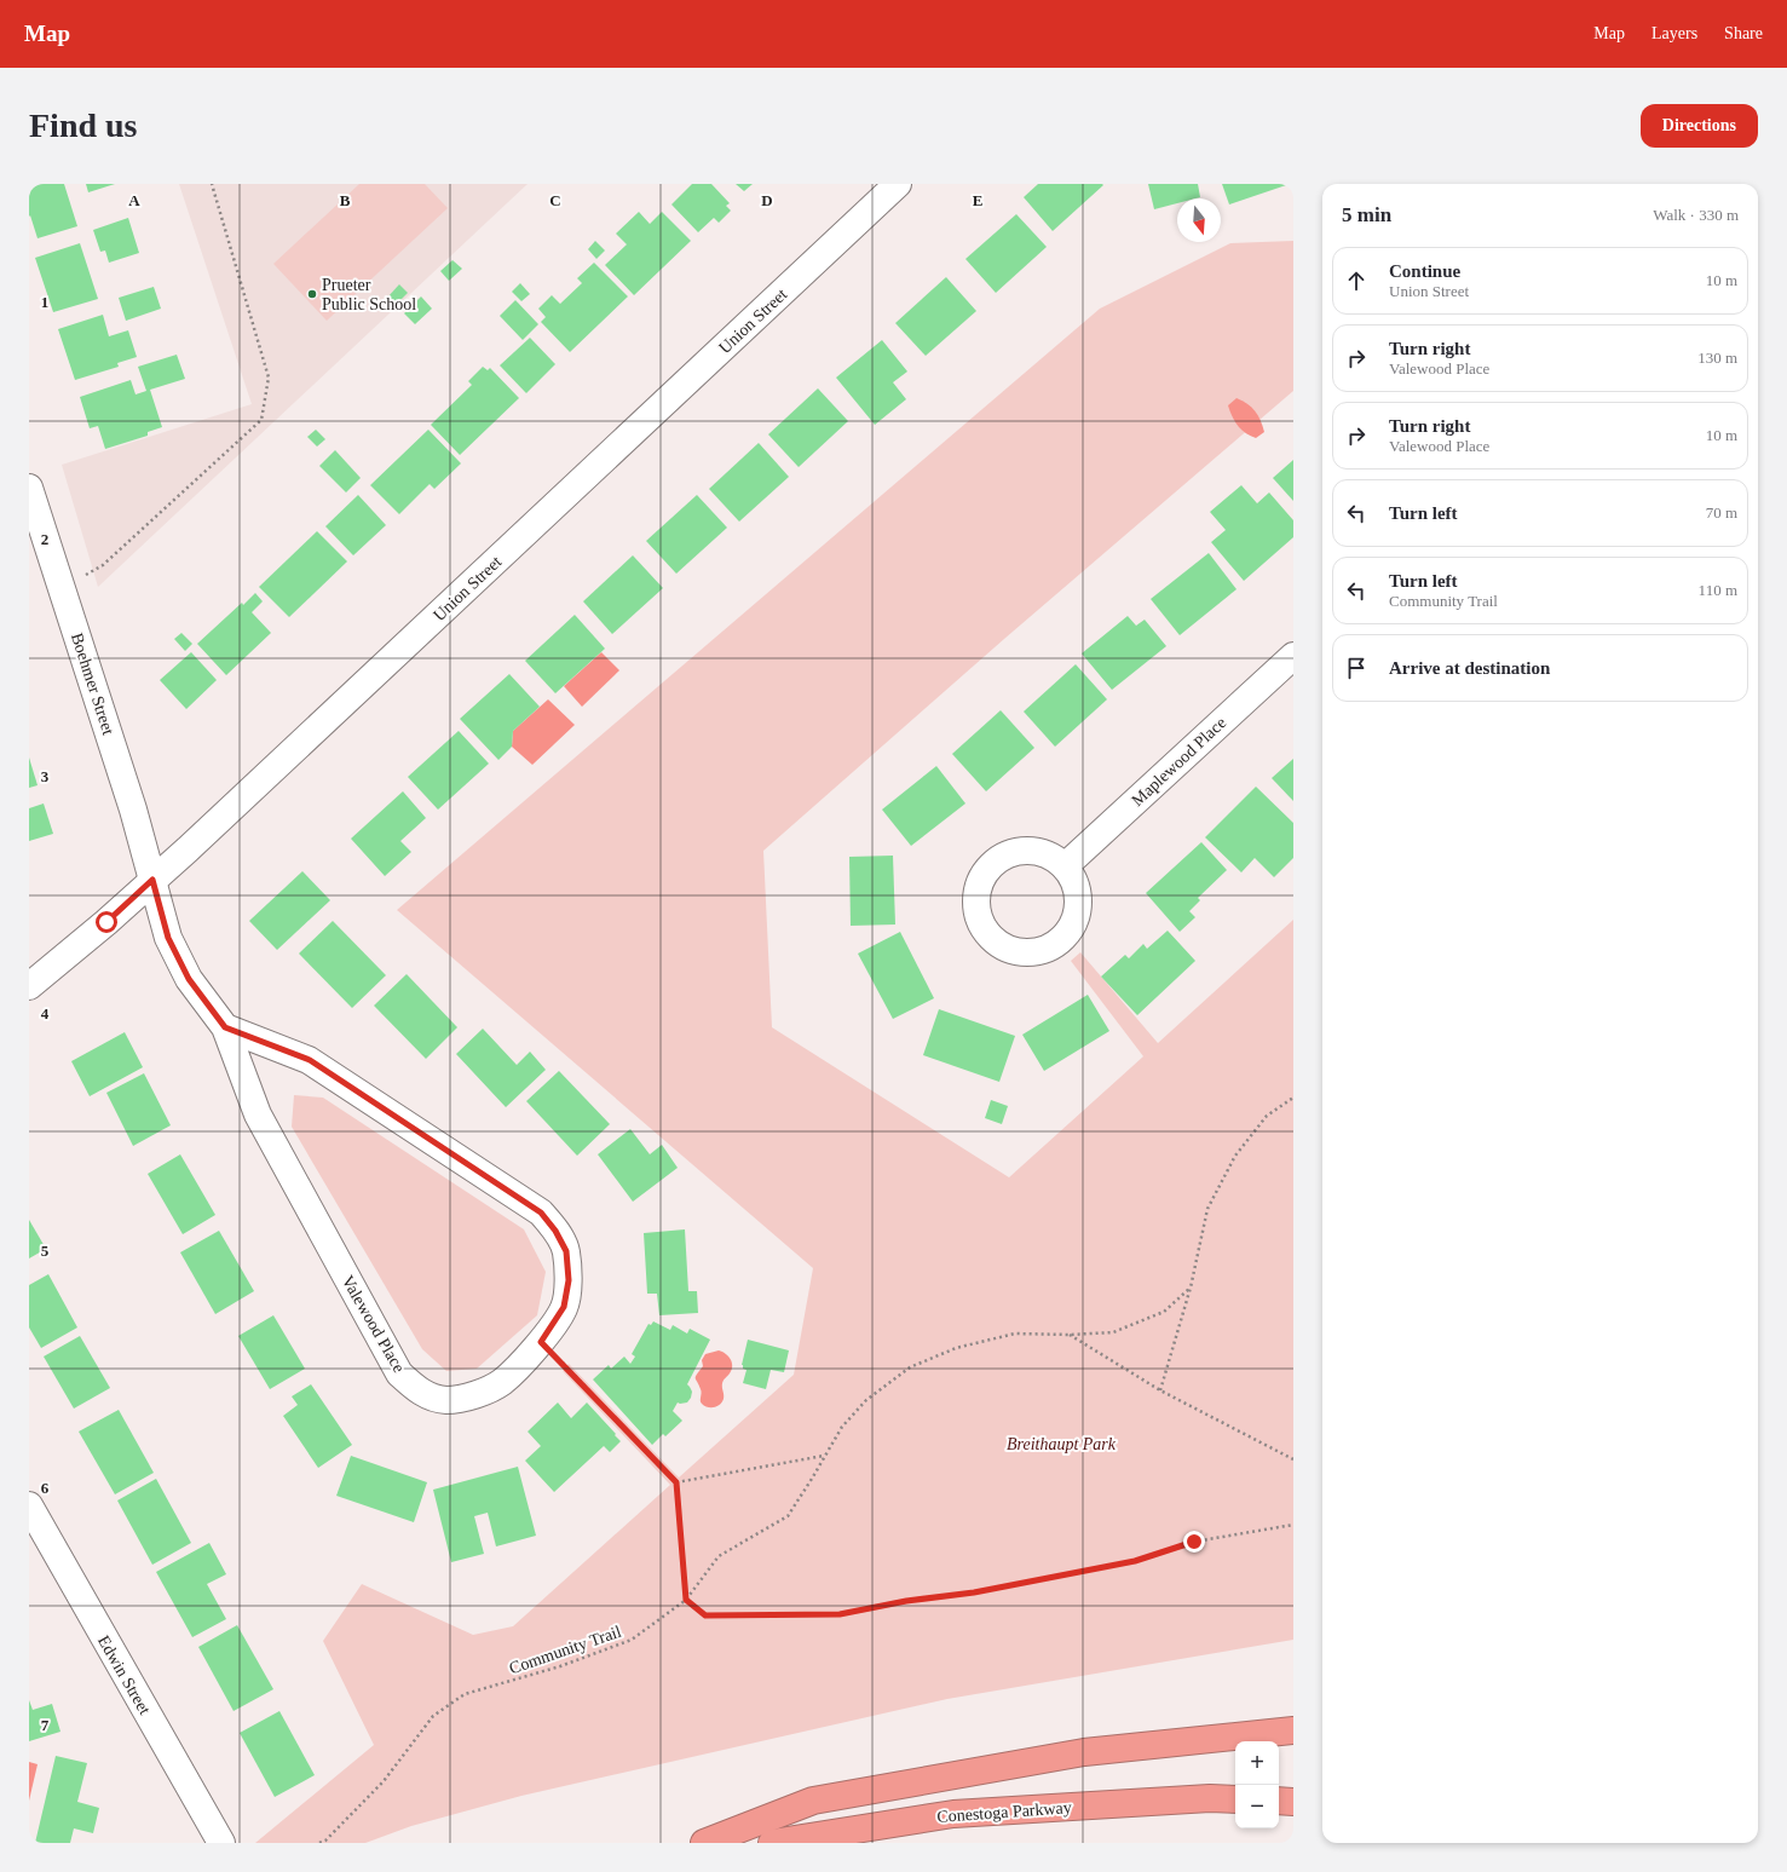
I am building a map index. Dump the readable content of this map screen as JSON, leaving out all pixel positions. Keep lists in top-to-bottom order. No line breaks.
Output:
{"streets":{"highway":["Conestoga Parkway"],"street":["Union Street","Boehmer Street","Maplewood Place","Valewood Place","Edwin Street"],"path":["Community Trail"]},"crossings":[["Union Street","Boehmer Street"],["Union Street","Valewood Place"],["Boehmer Street","Valewood Place"]],"parks":["Breithaupt Park"],"places":["Prueter Public School"],"north":"bottom","page":{"header":"Map","nav":["Map","Layers","Share"],"buttons":"Directions","title":"Find us","heading":["5 min","Walk · 330 m"],"list":[["Continue","Union Street","10 m"],["Turn right","Valewood Place","130 m"],["Turn right","Valewood Place","10 m"],["Turn left","70 m"],["Turn left","Community Trail","110 m"],"Arrive at destination"],"map_buttons":["+","−"]},"grid":{"columns":["A","B","C","D","E"],"rows":["1","2","3","4","5","6","7"]}}
